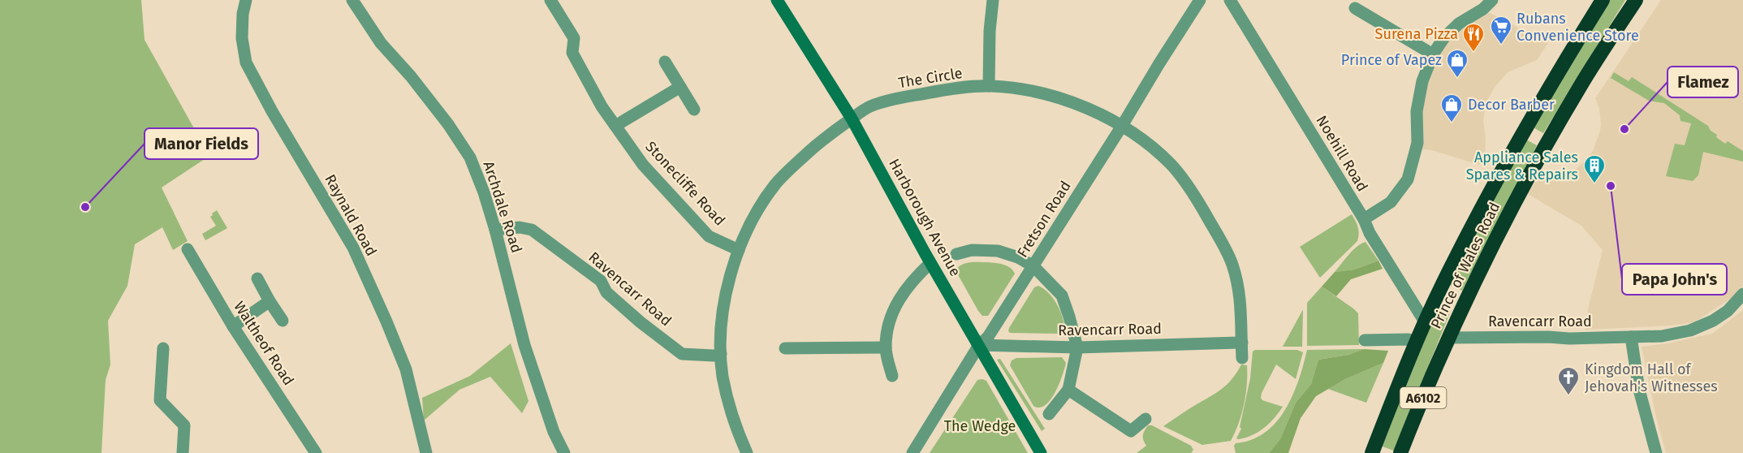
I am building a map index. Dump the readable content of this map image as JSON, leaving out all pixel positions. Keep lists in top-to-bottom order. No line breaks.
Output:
{"streets":{"highway":["Prince of Wales Road","A6102"],"street":["The Circle","Noehill Road","Stonecliffe Road","Archdale Road","Raynald Road","Harborough Avenue","Fretson Road","Ravencarr Road","Waltheof Road"]},"crossings":[["The Circle","Stonecliffe Road"],["The Circle","Harborough Avenue"],["The Circle","Fretson Road"],["The Circle","Ravencarr Road"],["Noehill Road","Prince of Wales Road"],["Archdale Road","Ravencarr Road"],["Harborough Avenue","Fretson Road"],["Harborough Avenue","Ravencarr Road"],["Fretson Road","Ravencarr Road"],["Prince of Wales Road","Ravencarr Road"]],"parks":["The Wedge"],"places":{"supermarket":["Rubans Convenience Store"],"restaurant":["Surena Pizza"],"shop":["Prince of Vapez","Decor Barber"],"other":["Flamez","Papa John's","Manor Fields"],"building":["Appliance Sales Spares & Repairs"],"church":["Kingdom Hall of Jehovah's Witnesses"]}}
